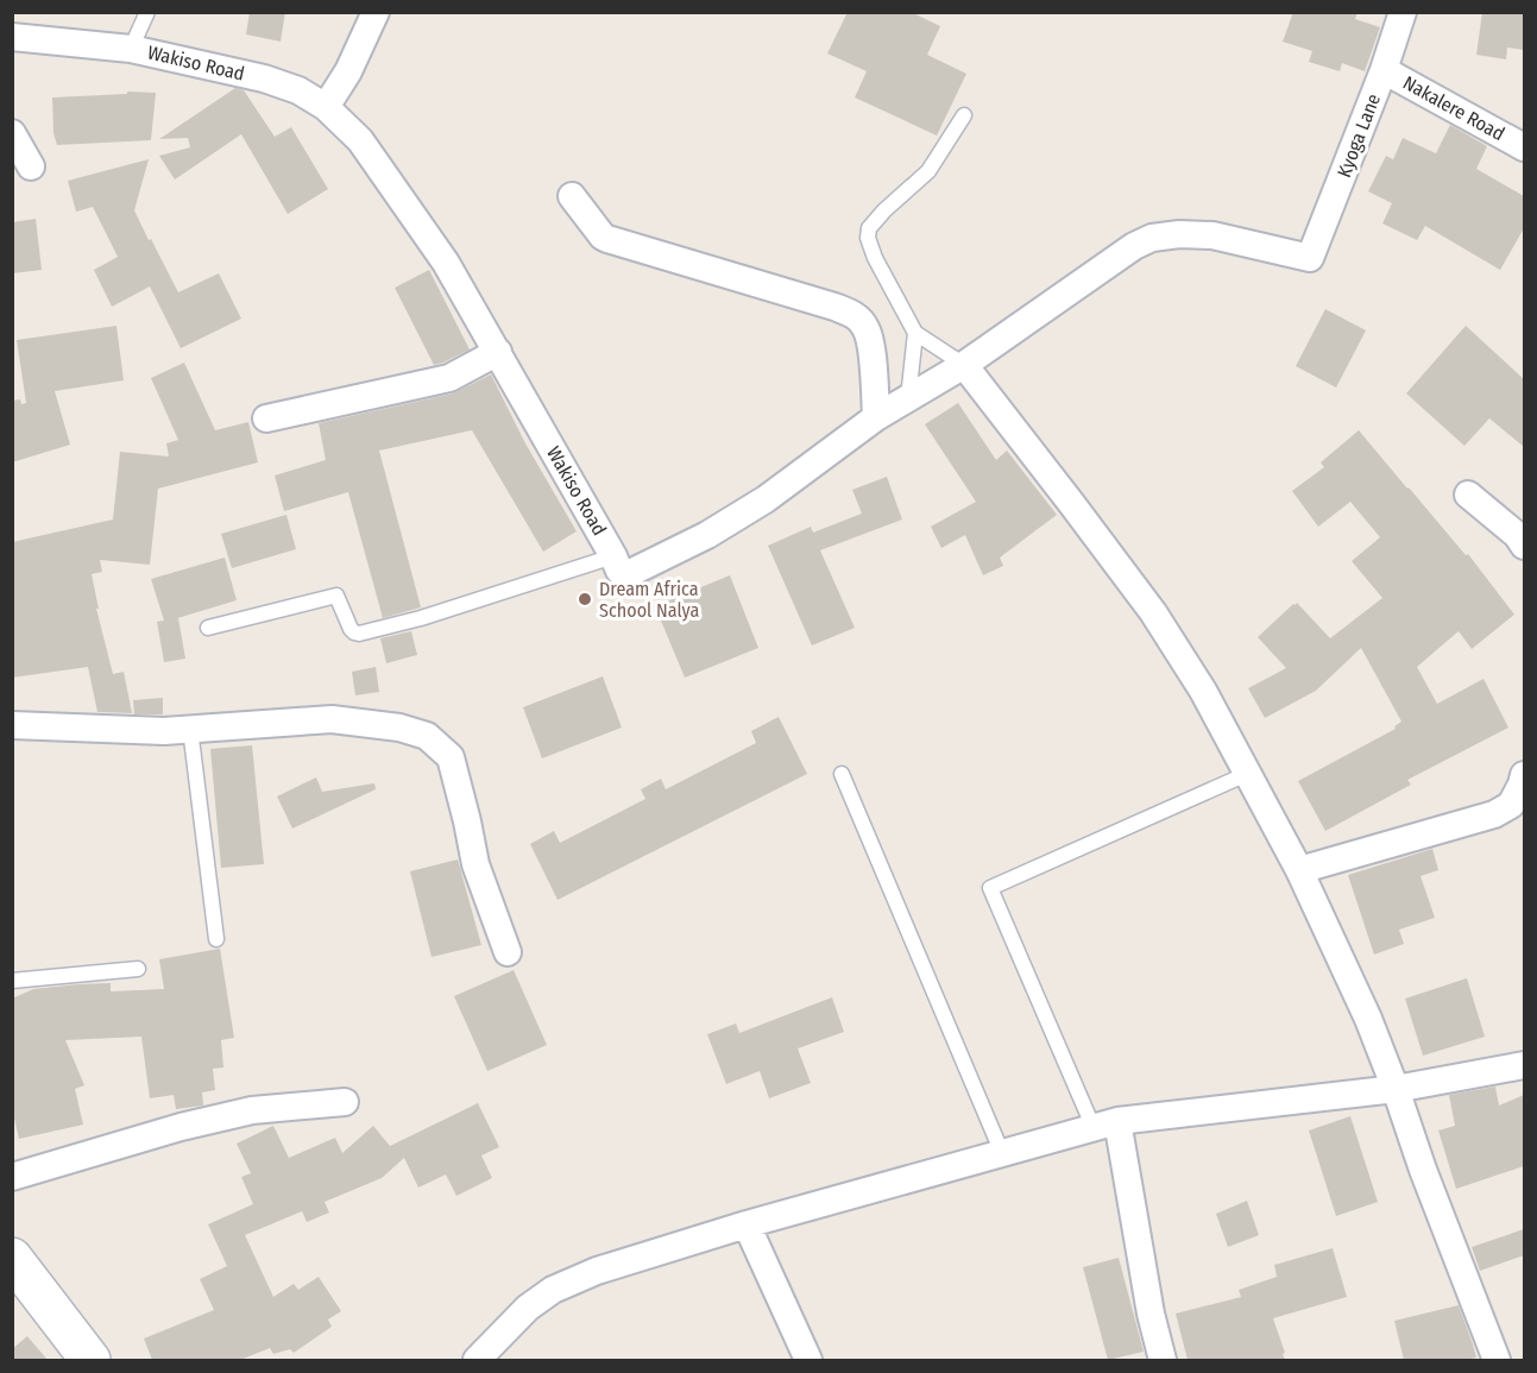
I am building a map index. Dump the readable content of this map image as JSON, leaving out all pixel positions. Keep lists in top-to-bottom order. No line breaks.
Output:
{"streets":{"street":["Wakiso Road","Nakalere Road","Kyoga Lane"]},"crossings":[["Wakiso Road","Kyoga Lane"],["Nakalere Road","Kyoga Lane"]],"places":["Dream Africa School Nalya"]}
